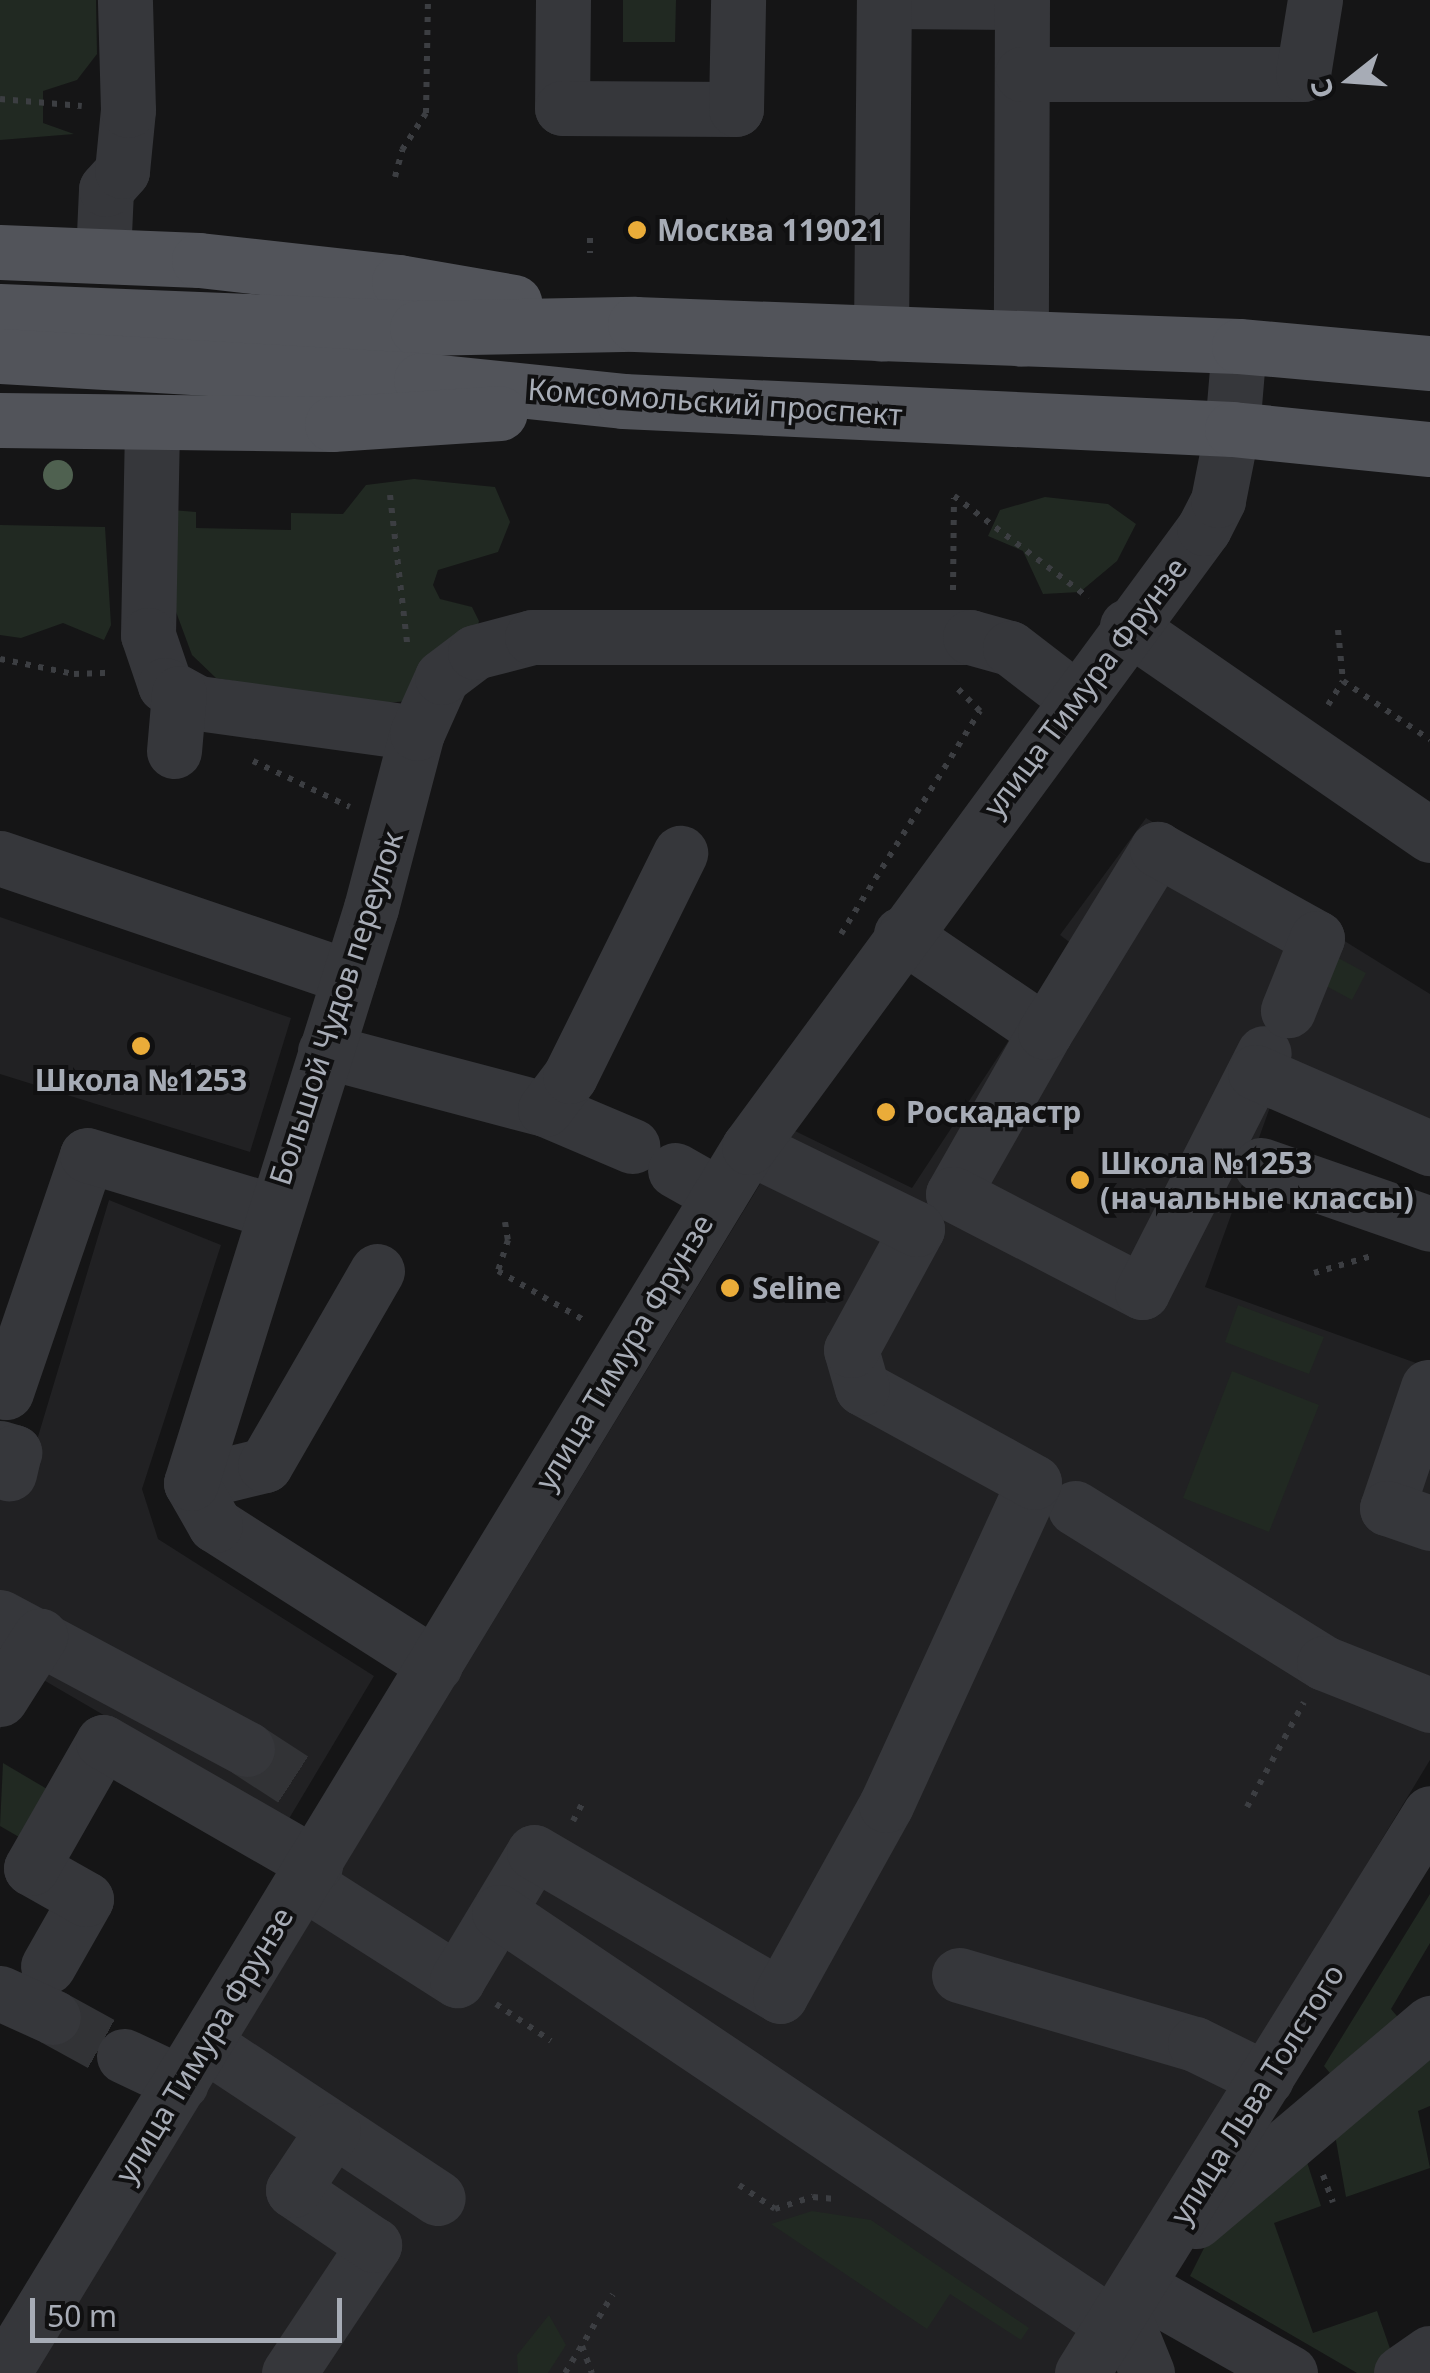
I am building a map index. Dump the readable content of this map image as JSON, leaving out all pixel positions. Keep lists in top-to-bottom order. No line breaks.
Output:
{"streets":{"main road":["Комсомольский проспект"],"street":["улица Тимура Фрунзе","Большой Чудов переулок","улица Льва Толстого"]},"crossings":[["Комсомольский проспект","улица Тимура Фрунзе"],["улица Тимура Фрунзе","Большой Чудов переулок"]],"places":["Москва 119021","Школа №1253","Роскадастр","Школа №1253 (начальные классы)","Seline"],"scale_bar":"50 m","north":"left"}
